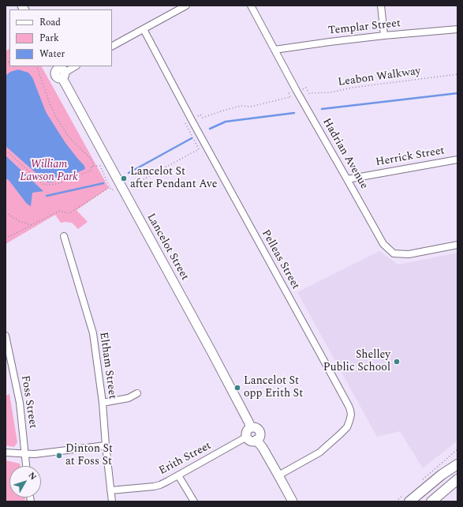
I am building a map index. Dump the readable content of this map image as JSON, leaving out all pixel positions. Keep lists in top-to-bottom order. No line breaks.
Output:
{"streets":{"street":["Templar Street","Hadrian Avenue","Herrick Street","Lancelot Street","Pelleas Street","Eltham Street","Foss Street","Erith Street"],"path":["Leabon Walkway"]},"crossings":[["Templar Street","Hadrian Avenue"],["Hadrian Avenue","Herrick Street"],["Lancelot Street","Erith Street"],["Eltham Street","Erith Street"]],"parks":["William Lawson Park"],"places":["Lancelot St after Pendant Ave","Shelley Public School","Lancelot St opp Erith St","Dinton St at Foss St"],"legend":["Road","Park","Water"],"north":"top right"}
